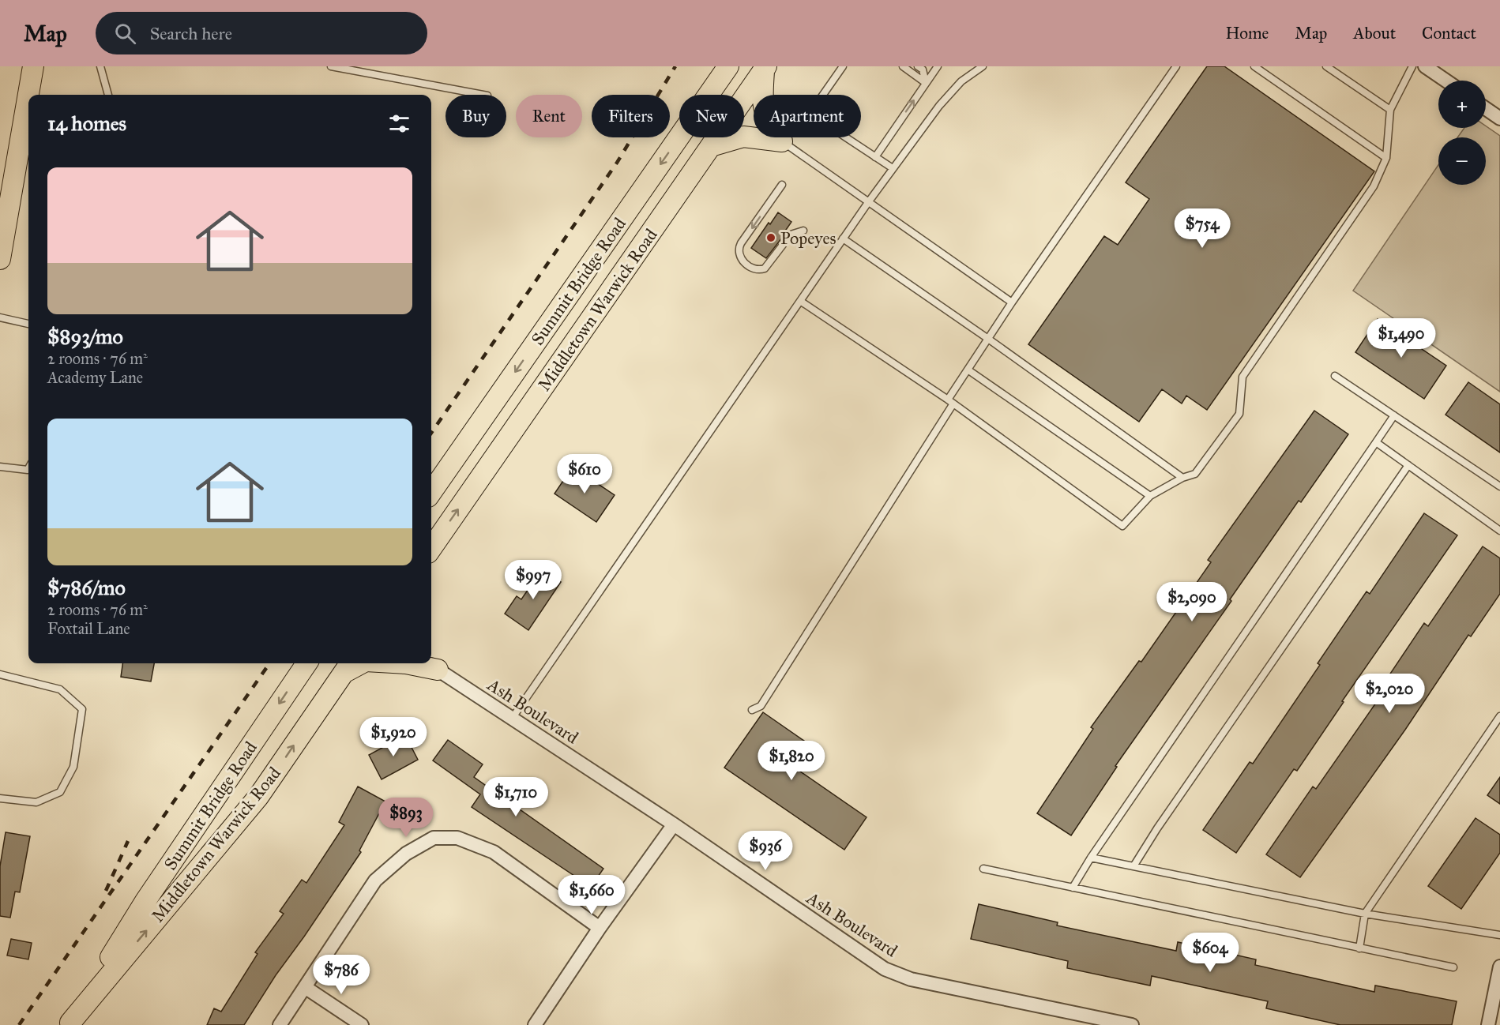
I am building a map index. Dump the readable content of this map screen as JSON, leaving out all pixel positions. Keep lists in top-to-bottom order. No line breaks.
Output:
{"streets":{"main road":["Summit Bridge Road","Middletown Warwick Road"],"street":["Ash Boulevard"]},"crossings":[["Summit Bridge Road","Middletown Warwick Road"]],"one_way":["Summit Bridge Road","Middletown Warwick Road"],"places":["Popeyes"],"page":{"header":"Map","search":"Search here","nav":["Home","Map","About","Contact"],"map_buttons":["+","−"],"chip":["Buy","Rent","Filters","New","Apartment"],"heading":"14 homes","list":[{"name":"$893/mo","note":"2 rooms · 76 m² · Academy Lane"},{"name":"$786/mo","note":"2 rooms · 76 m² · Foxtail Lane"}],"price":["$754","$1,490","$610","$997","$2,090","$2,020","$1,920","$1,820","$1,710","$893","$936","$1,660","$604","$786"]}}
